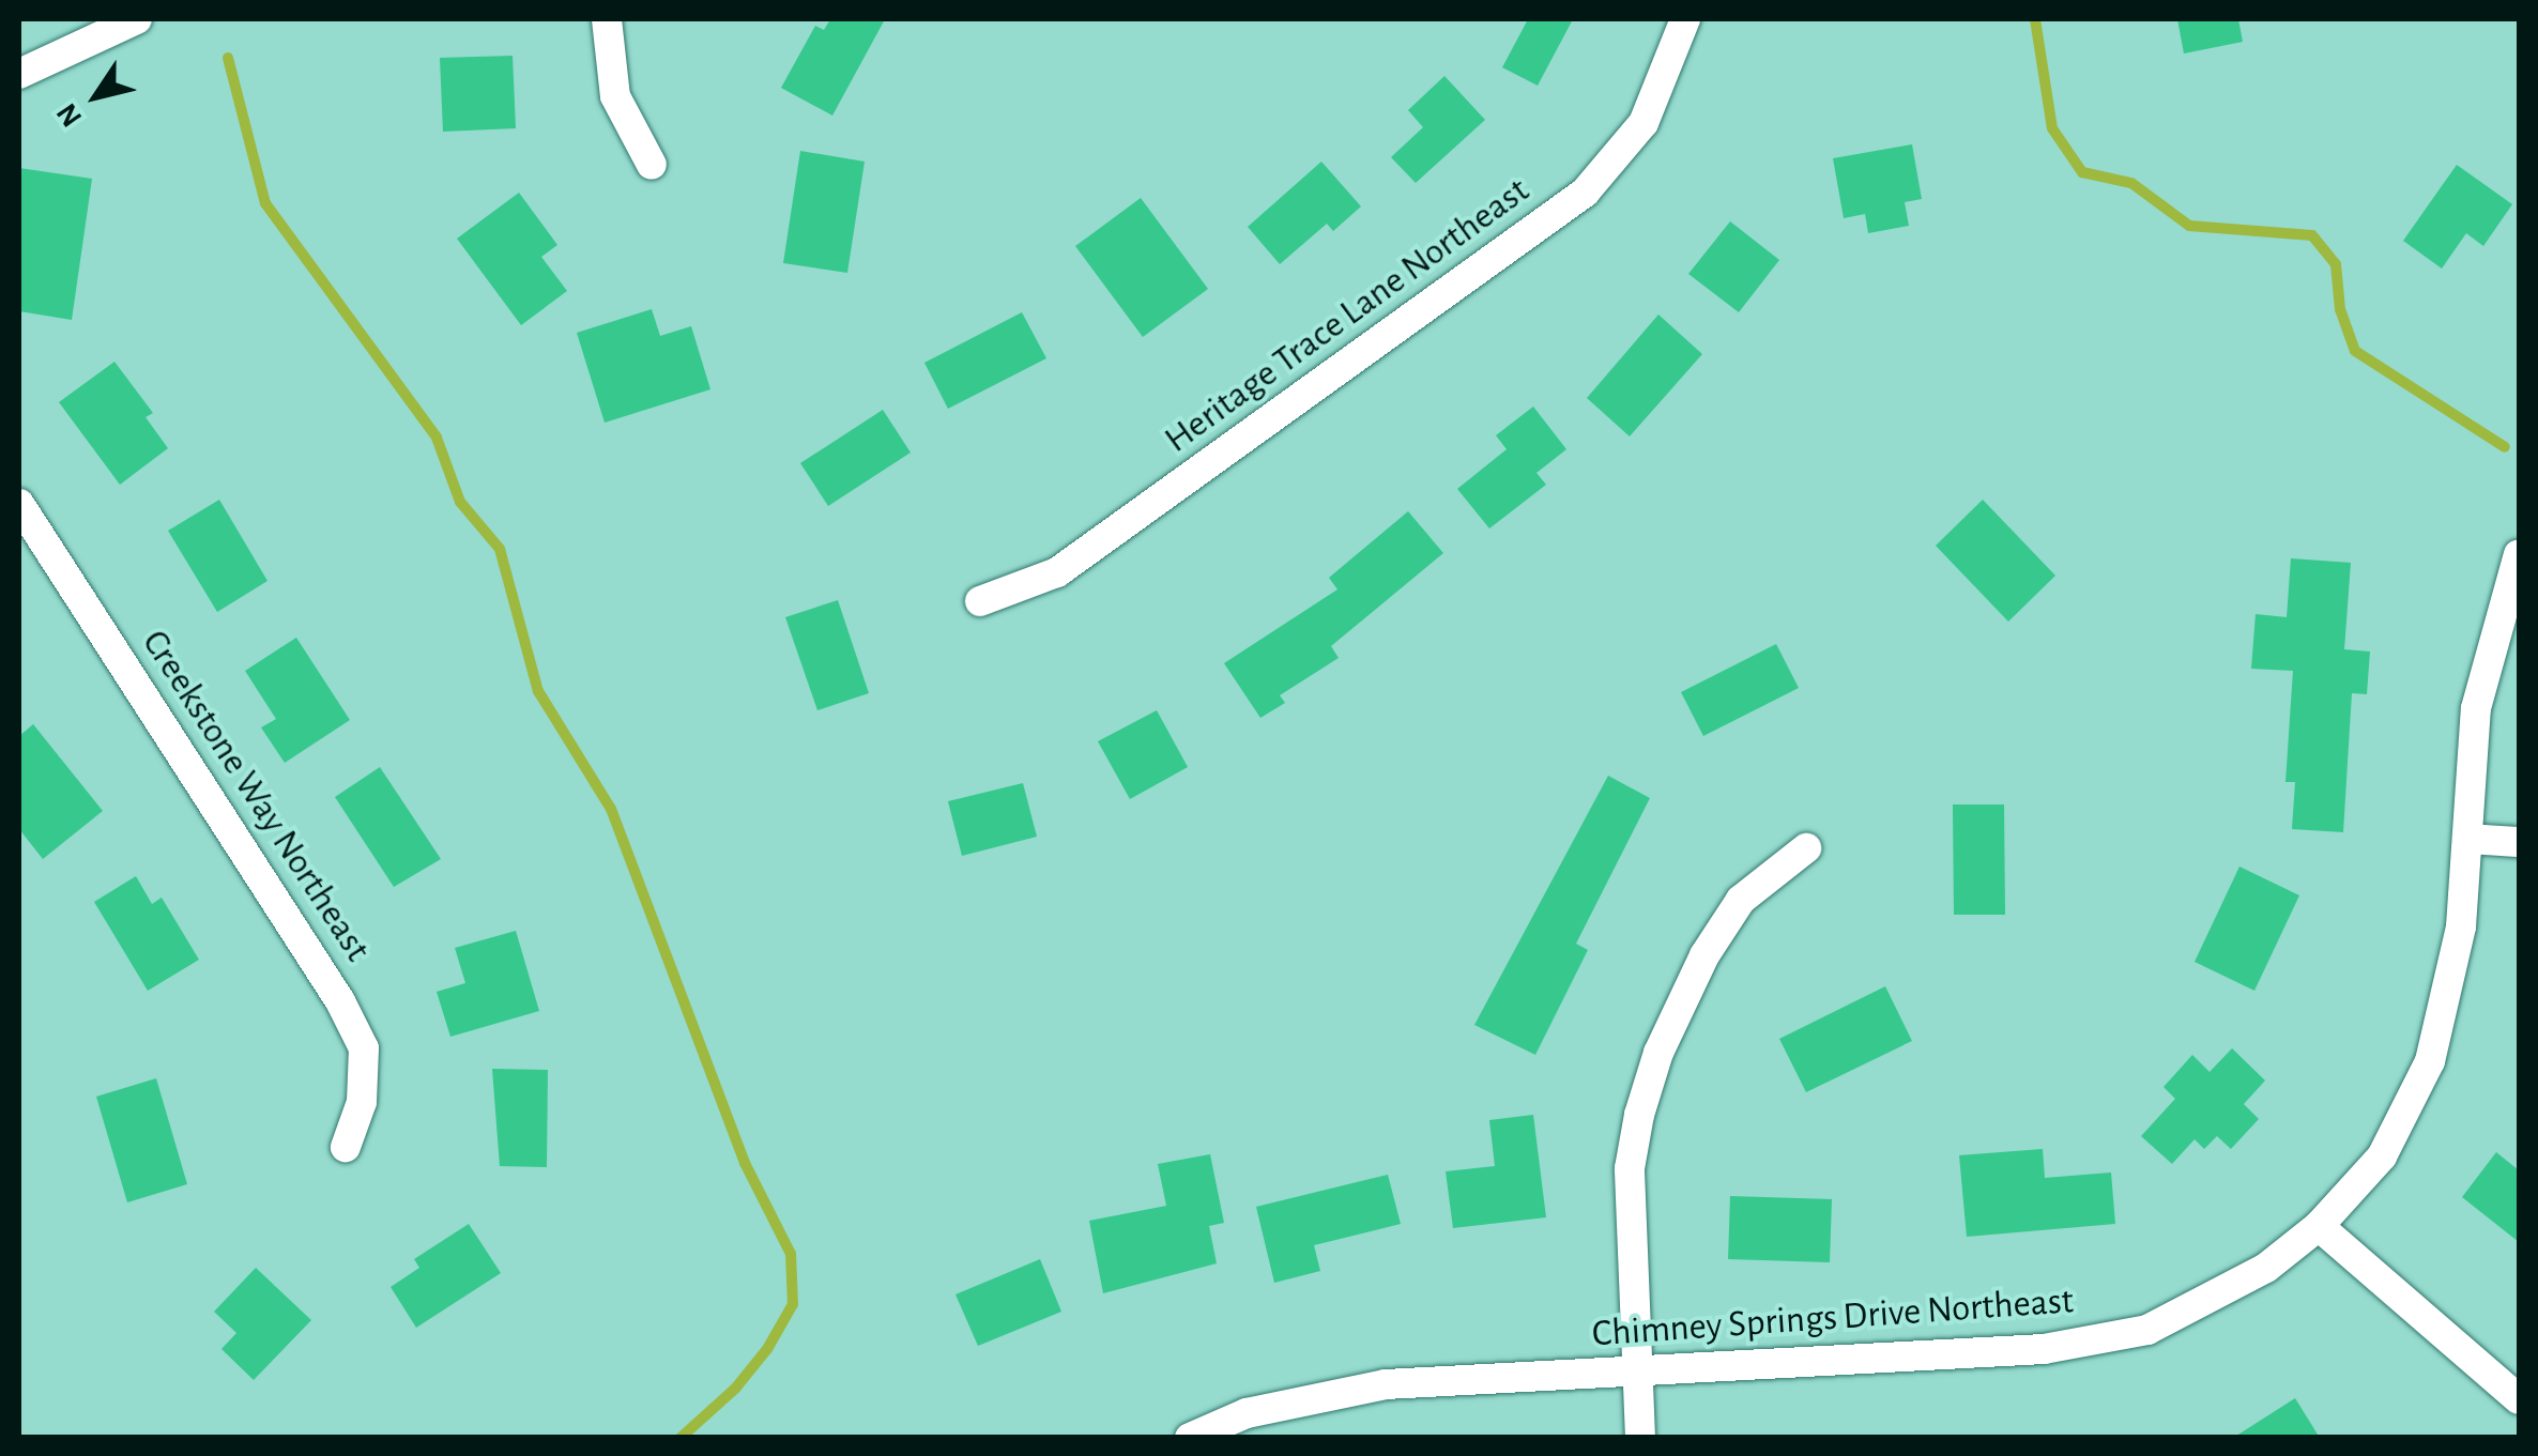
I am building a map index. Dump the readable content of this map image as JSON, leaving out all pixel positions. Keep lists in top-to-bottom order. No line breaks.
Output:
{"streets":{"street":["Heritage Trace Lane Northeast","Creekstone Way Northeast","Chimney Springs Drive Northeast"]},"north":"bottom left"}
